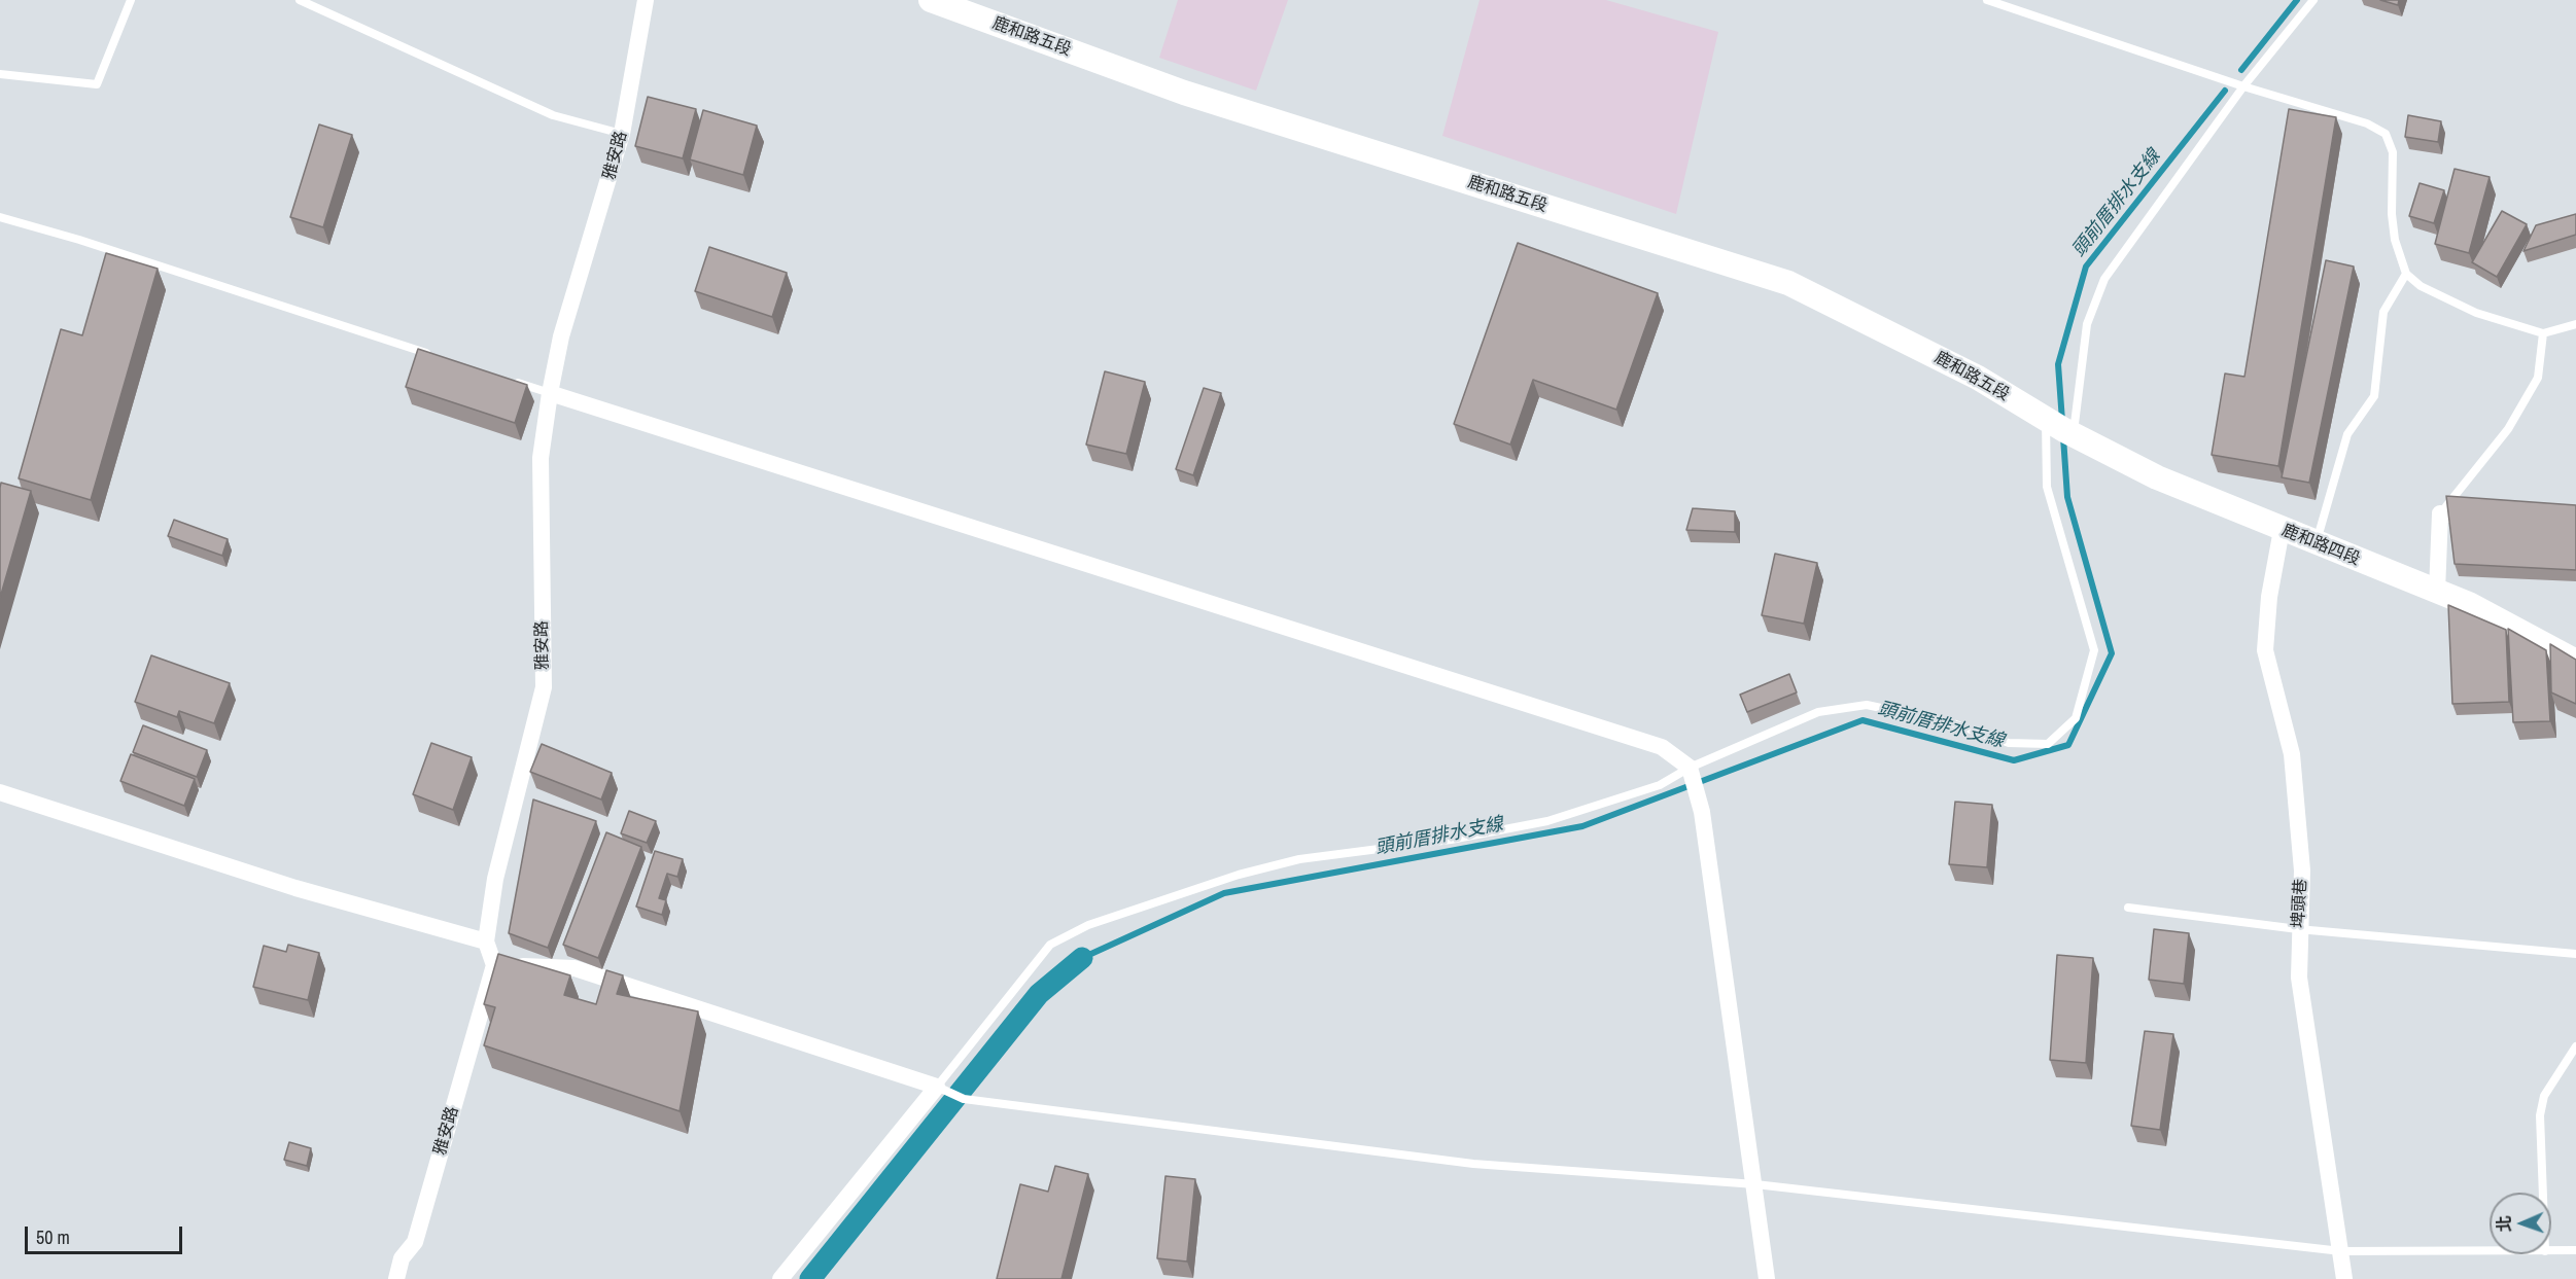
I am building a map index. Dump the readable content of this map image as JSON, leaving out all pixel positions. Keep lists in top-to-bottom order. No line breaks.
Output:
{"streets":{"main road":["鹿和路五段","鹿和路四段"],"street":["雅安路","埤頭巷"]},"crossings":[["鹿和路五段","鹿和路四段"],["鹿和路四段","埤頭巷"]],"water":["頭前厝排水支線"],"scale_bar":"50 m","north":"left"}
